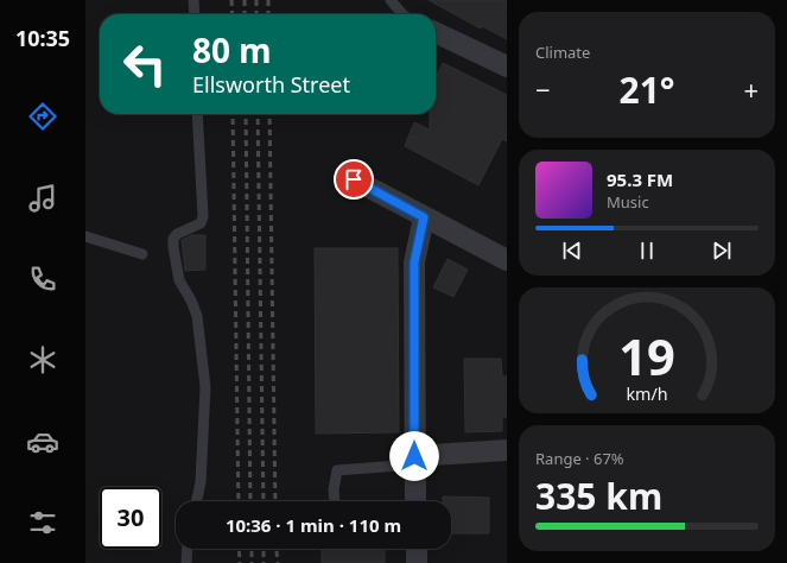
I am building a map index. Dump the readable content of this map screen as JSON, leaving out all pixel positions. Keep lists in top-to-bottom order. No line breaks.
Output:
{"page":{"tabs":"10:35","tile":["Climate",["Range · 67%","335 km"]],"turn":["80 m","Ellsworth Street"],"heat":["−","21°","+"],"song":["95.3 FM","Music"],"limit":"30","trip":"10:36 · 1 min · 110 m","gauge":["19","km/h"]}}
